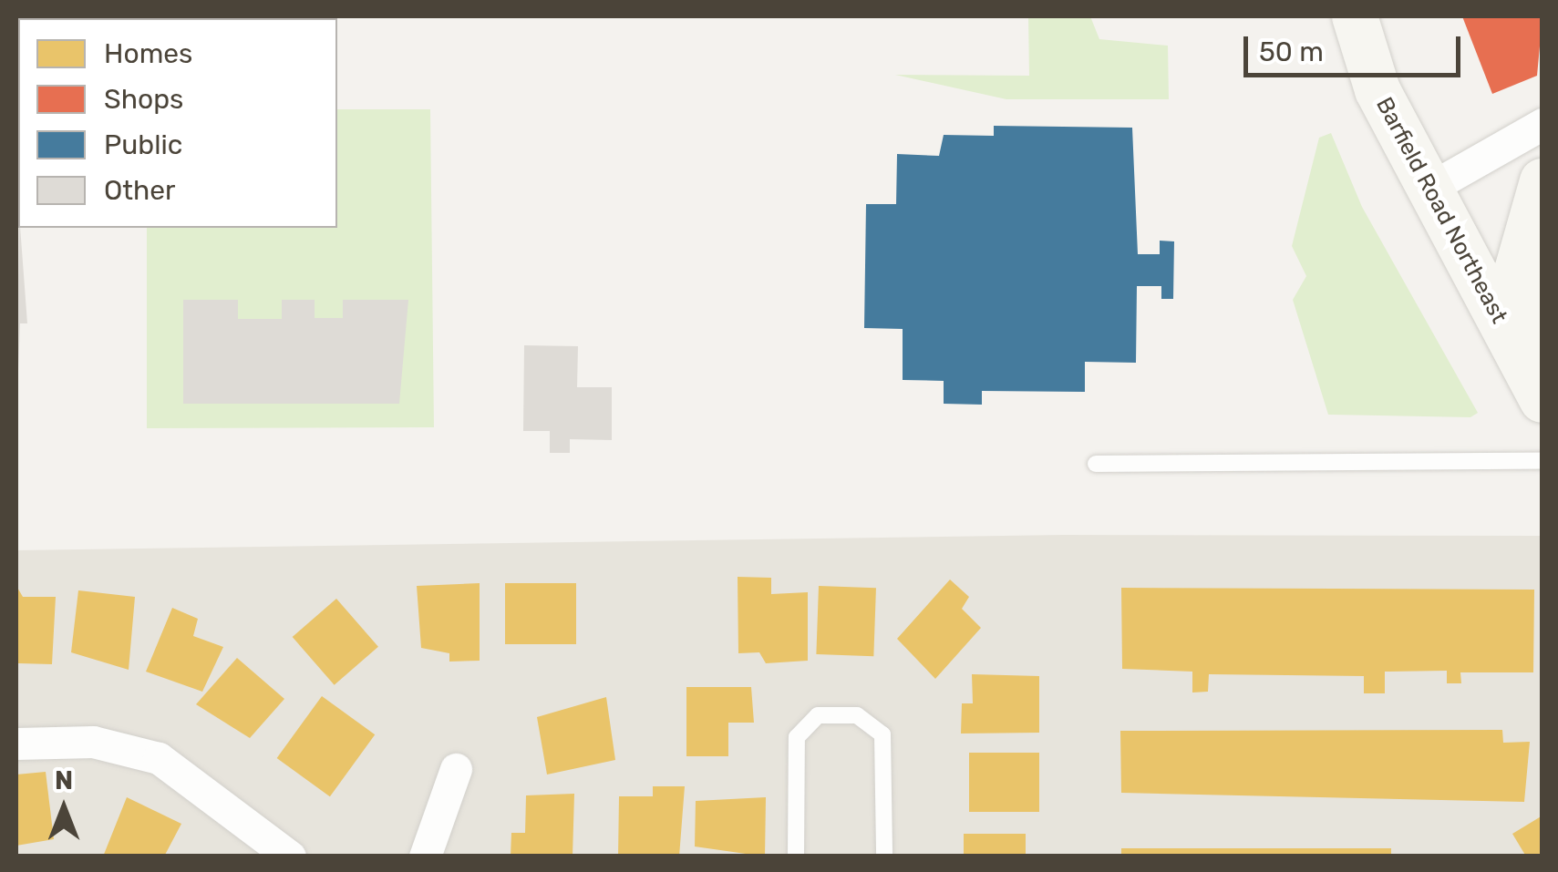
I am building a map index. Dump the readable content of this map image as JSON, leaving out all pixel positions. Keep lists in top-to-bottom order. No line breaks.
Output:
{"streets":{"street":["Barfield Road Northeast"]},"legend":["Homes","Shops","Public","Other"],"scale_bar":"50 m","north":"top"}
